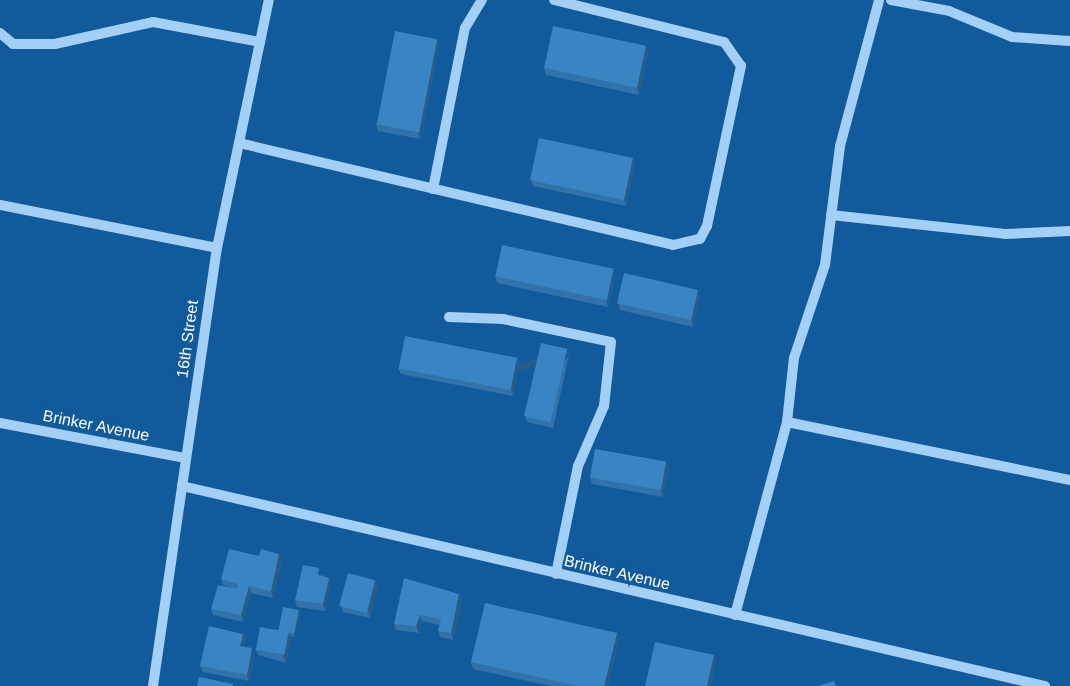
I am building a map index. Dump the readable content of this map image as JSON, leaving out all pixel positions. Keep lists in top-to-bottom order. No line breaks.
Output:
{"streets":{"street":["16th Street","Brinker Avenue"]},"crossings":[["16th Street","Brinker Avenue"]]}
